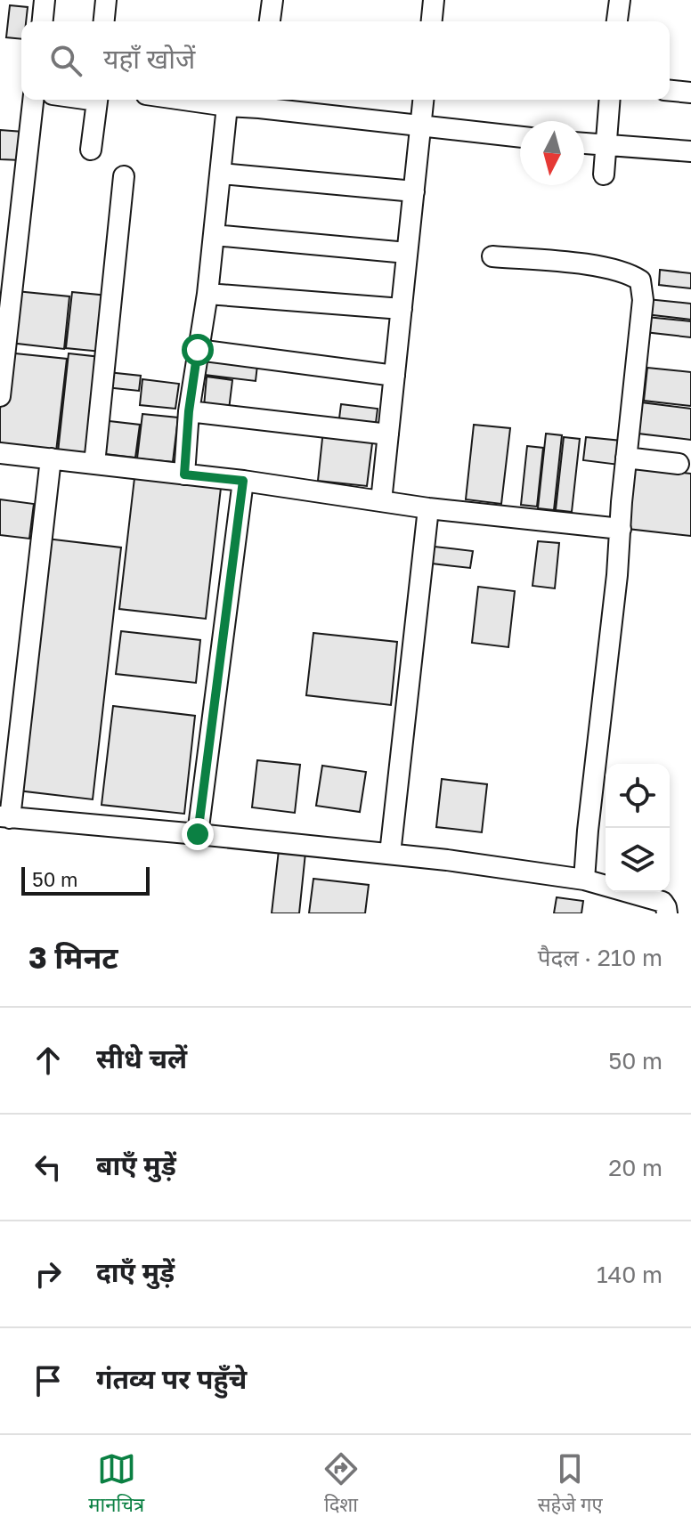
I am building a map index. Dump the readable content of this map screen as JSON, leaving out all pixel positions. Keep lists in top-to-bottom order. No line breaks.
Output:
{"scale_bar":"50 m","north":"bottom","page":{"search":"यहाँ खोजें","scale":"50 m","heading":["3 मिनट","पैदल · 210 m"],"list":[["सीधे चलें","50 m"],["बाएँ मुड़ें","20 m"],["दाएँ मुड़ें","140 m"],"गंतव्य पर पहुँचे"],"nav":["मानचित्र","दिशा","सहेजे गए"]}}
